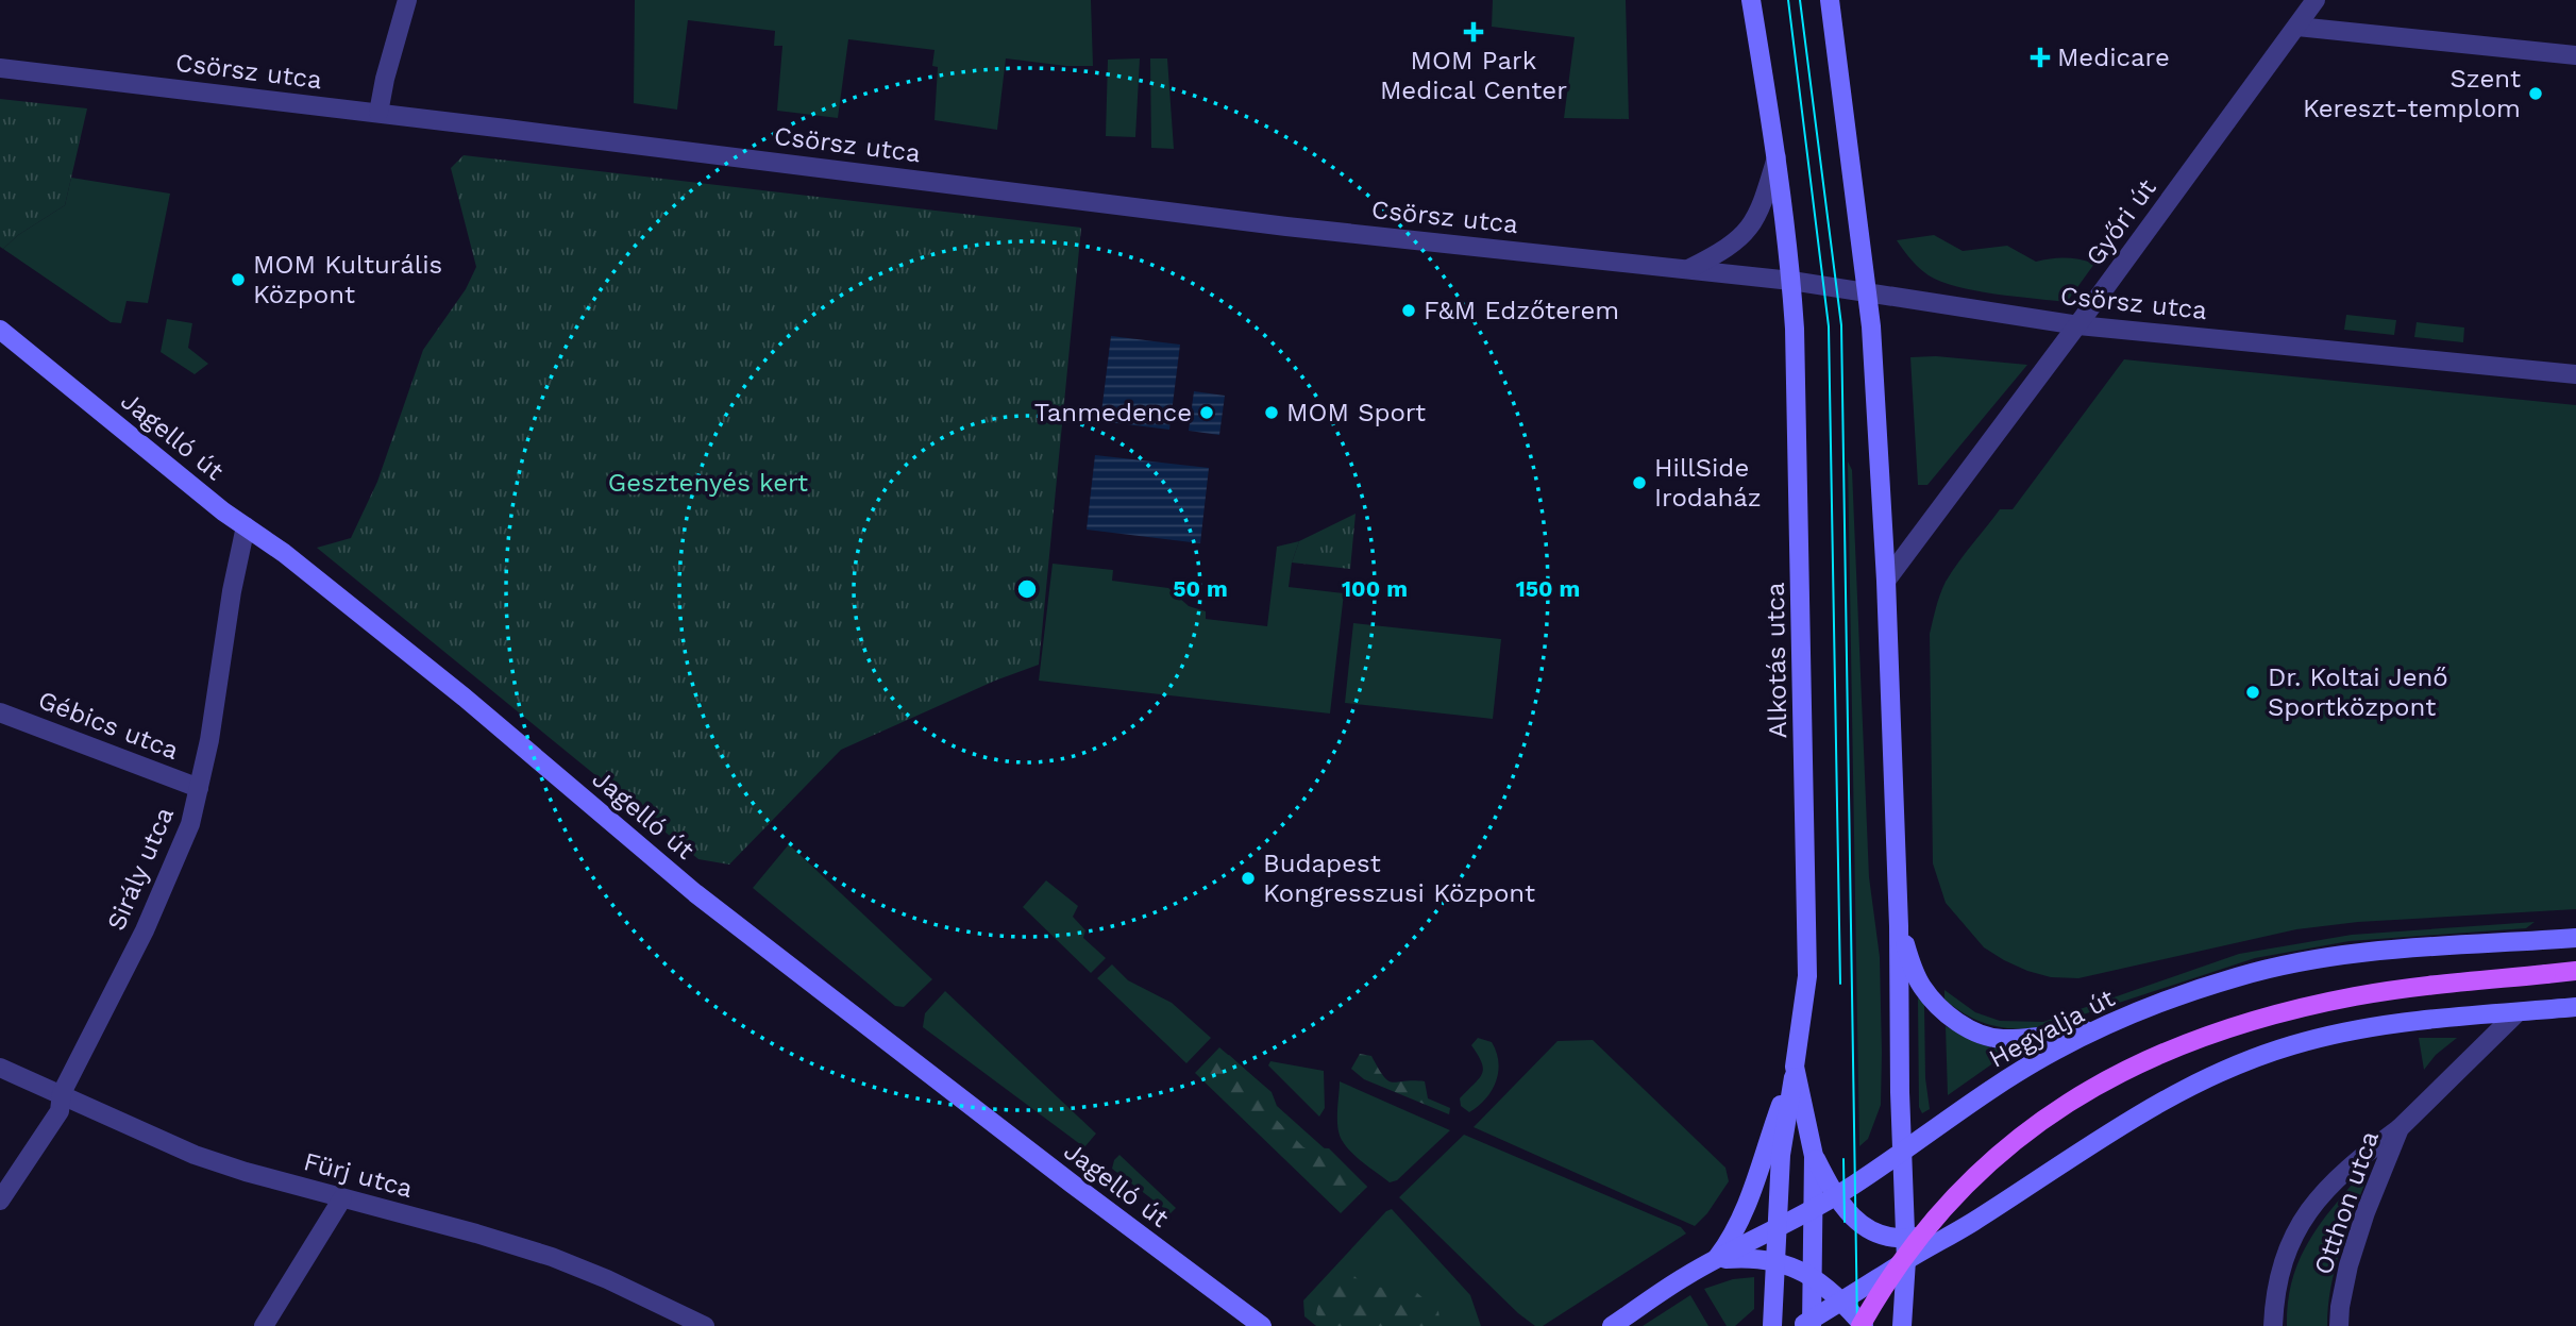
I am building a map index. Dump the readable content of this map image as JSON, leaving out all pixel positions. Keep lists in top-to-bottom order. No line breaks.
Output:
{"streets":{"main road":["Jagelló út","Alkotás utca","Hegyalja út"],"street":["Csörsz utca","Győri út","Gébics utca","Sirály utca","Fürj utca","Otthon utca"]},"crossings":[["Csörsz utca","Győri út"],["Csörsz utca","Alkotás utca"],["Jagelló út","Sirály utca"],["Alkotás utca","Hegyalja út"],["Gébics utca","Sirály utca"],["Sirály utca","Fürj utca"]],"parks":["Gesztenyés kert"],"places":{"health":["MOM Park Medical Center","Medicare"],"other":["Szent Kereszt-templom","MOM Kulturális Központ","F&M Edzőterem","Tanmedence","MOM Sport","HillSide Irodaház","Dr. Koltai Jenő Sportközpont","Budapest Kongresszusi Központ"]},"rings":["50 m","100 m","150 m"]}
